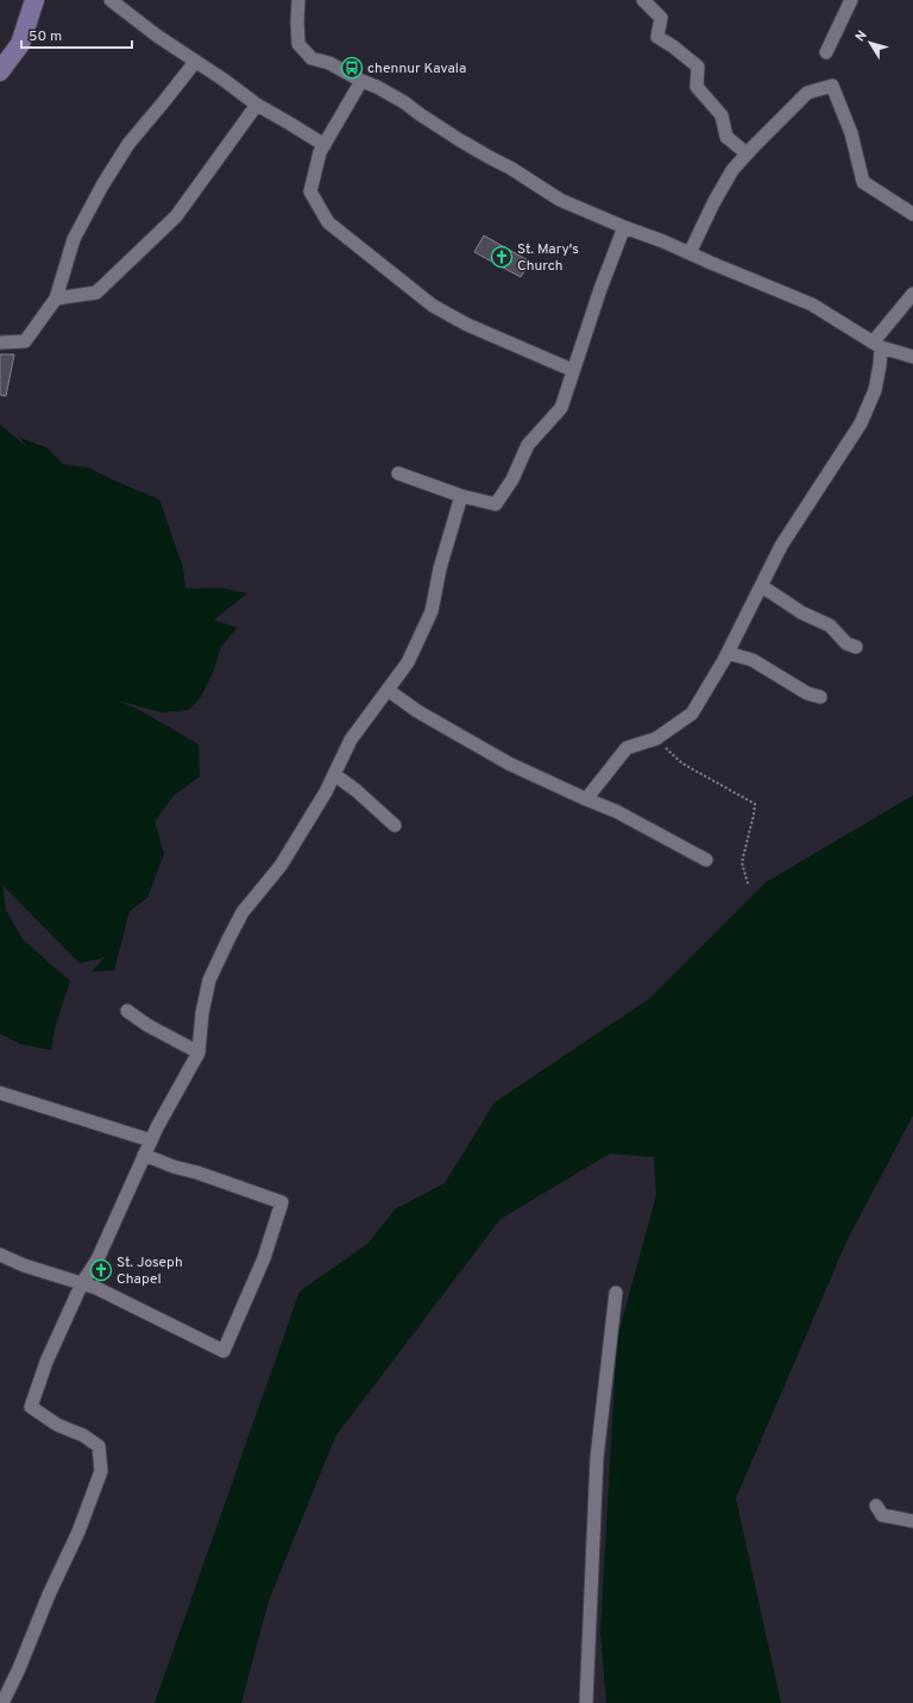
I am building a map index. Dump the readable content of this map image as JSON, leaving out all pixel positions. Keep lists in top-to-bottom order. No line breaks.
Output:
{"places":{"bus stop":["chennur Kavala"],"church":["St. Mary's Church","St. Joseph Chapel"]},"scale_bar":"50 m","north":"top left"}
